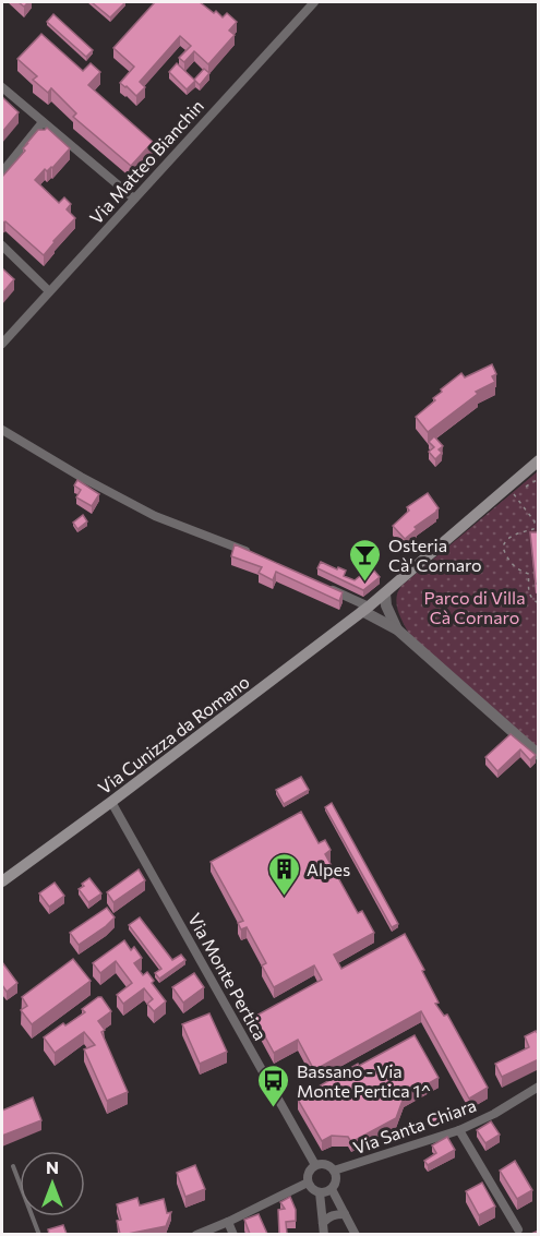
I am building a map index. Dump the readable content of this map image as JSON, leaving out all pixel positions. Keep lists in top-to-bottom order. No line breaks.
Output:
{"streets":{"main road":["Via Cunizza da Romano"],"street":["Via Matteo Bianchin","Via Monte Pertica","Via Santa Chiara"]},"crossings":[["Via Cunizza da Romano","Via Monte Pertica"],["Via Monte Pertica","Via Santa Chiara"]],"parks":["Parco di Villa Cà Cornaro"],"places":{"bar":["Osteria Cà' Cornaro"],"building":["Alpes"],"bus stop":["Bassano - Via Monte Pertica 1^"]},"north":"top"}
